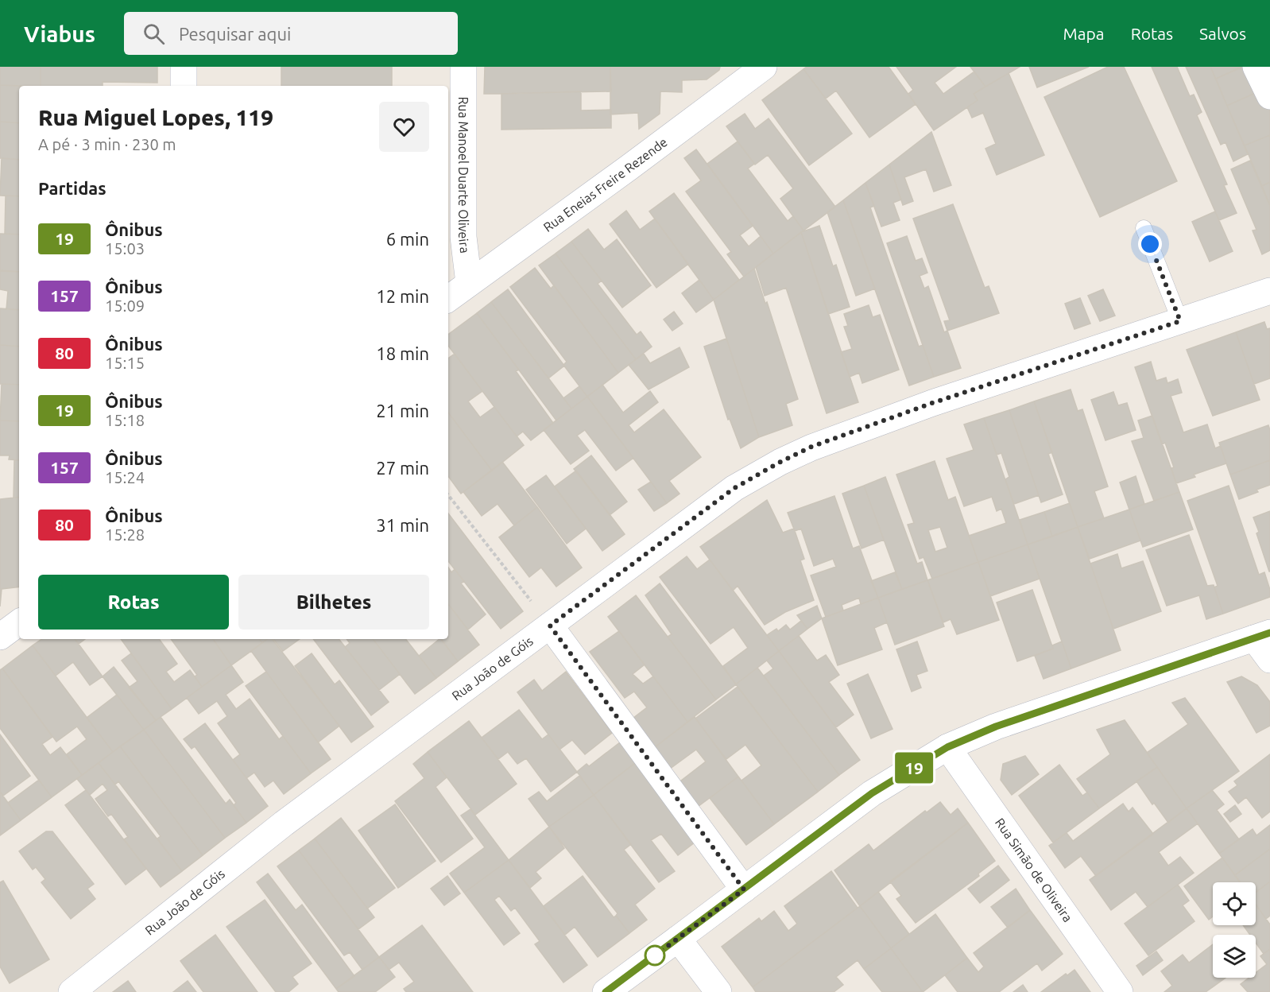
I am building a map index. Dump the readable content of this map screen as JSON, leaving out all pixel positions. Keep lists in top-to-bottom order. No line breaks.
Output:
{"streets":{"street":["Rua Manoel Duarte Oliveira","Rua Eneias Freire Rezende","Rua João de Góis","Rua Simão de Oliveira"]},"crossings":[["Rua Manoel Duarte Oliveira","Rua Eneias Freire Rezende"]],"lines":["bus line 19"],"page":{"header":"Viabus","search":"Pesquisar aqui","nav":["Mapa","Rotas","Salvos"],"on_map":"19","heading":[["Rua Miguel Lopes, 119","A pé · 3 min · 230 m"],"Partidas"],"list":[{"mark":"19","name":"Ônibus","note":"15:03","value":"6 min"},{"mark":"157","name":"Ônibus","note":"15:09","value":"12 min"},{"mark":"80","name":"Ônibus","note":"15:15","value":"18 min"},{"mark":"19","name":"Ônibus","note":"15:18","value":"21 min"},{"mark":"157","name":"Ônibus","note":"15:24","value":"27 min"},{"mark":"80","name":"Ônibus","note":"15:28","value":"31 min"}],"buttons":["Rotas","Bilhetes"]}}
